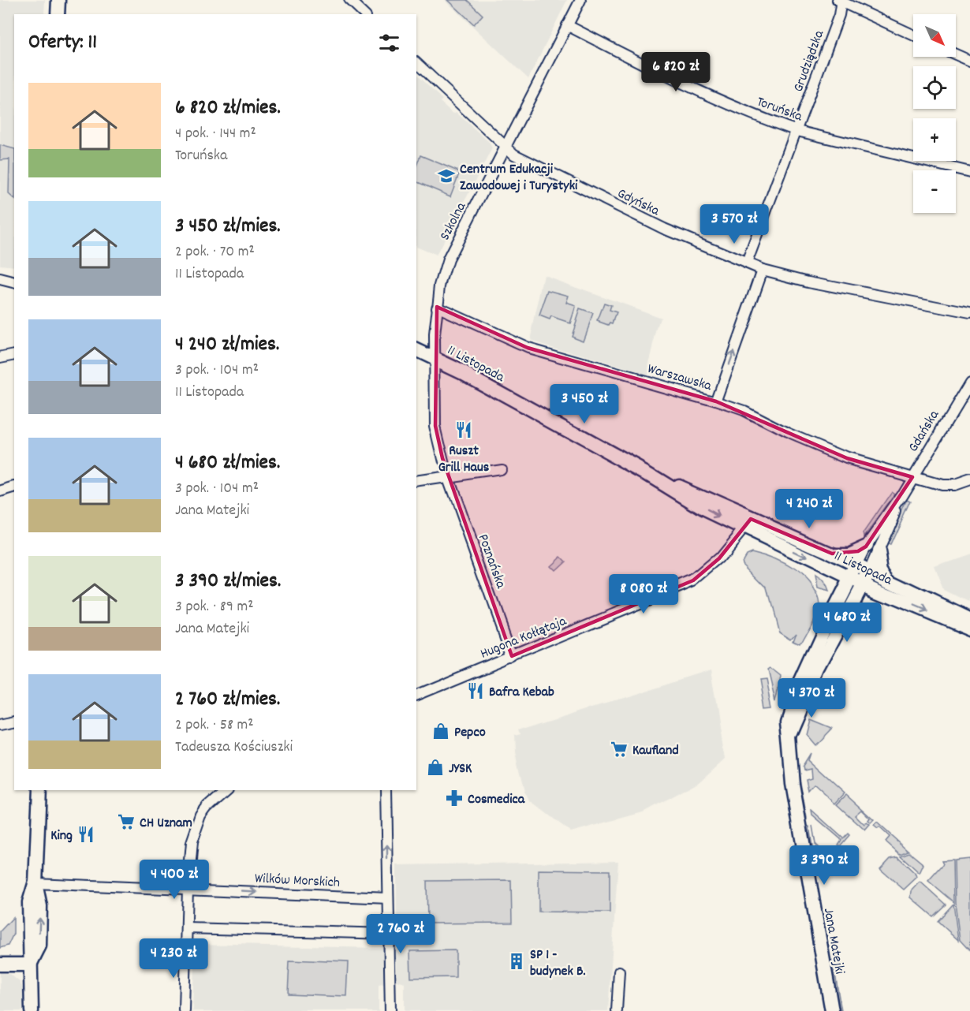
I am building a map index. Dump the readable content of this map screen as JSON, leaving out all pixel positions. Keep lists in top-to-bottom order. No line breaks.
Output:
{"streets":{"street":["Grudziądzka","Toruńska","Gdyńska","Szkolna","11 Listopada","Warszawska","Gdańska","Poznańska","Hugona Kołłątaja","Wilków Morskich","Jana Matejki"]},"crossings":[["Grudziądzka","Toruńska"],["Grudziądzka","Gdyńska"],["Toruńska","Szkolna"],["Gdyńska","Szkolna"],["Szkolna","11 Listopada"],["Szkolna","Warszawska"],["Szkolna","Poznańska"],["11 Listopada","Gdańska"],["11 Listopada","Hugona Kołłątaja"],["11 Listopada","Jana Matejki"],["Warszawska","Gdańska"],["Gdańska","Jana Matejki"],["Poznańska","Hugona Kołłątaja"]],"places":{"school or university":["Centrum Edukacji Zawodowej i Turystyki"],"restaurant":["Ruszt Grill Haus","Bafra Kebab","King"],"shop":["Pepco","JYSK"],"supermarket":["Kaufland","CH Uznam"],"pharmacy":["Cosmedica"],"building":["SP 1 - budynek B."]},"north":"bottom right","page":{"map_buttons":["+","−"],"heading":"Oferty: 11","price":["6 820 zł","3 570 zł","3 450 zł","4 240 zł","8 080 zł","4 680 zł","4 370 zł","3 390 zł","4 400 zł","2 760 zł","4 230 zł"],"list":[{"name":"6 820 zł/mies.","note":"4 pok. · 144 m² · Toruńska"},{"name":"3 450 zł/mies.","note":"2 pok. · 70 m² · 11 Listopada"},{"name":"4 240 zł/mies.","note":"3 pok. · 104 m² · 11 Listopada"},{"name":"4 680 zł/mies.","note":"3 pok. · 104 m² · Jana Matejki"},{"name":"3 390 zł/mies.","note":"3 pok. · 89 m² · Jana Matejki"},{"name":"2 760 zł/mies.","note":"2 pok. · 58 m² · Tadeusza Kościuszki"}]}}
